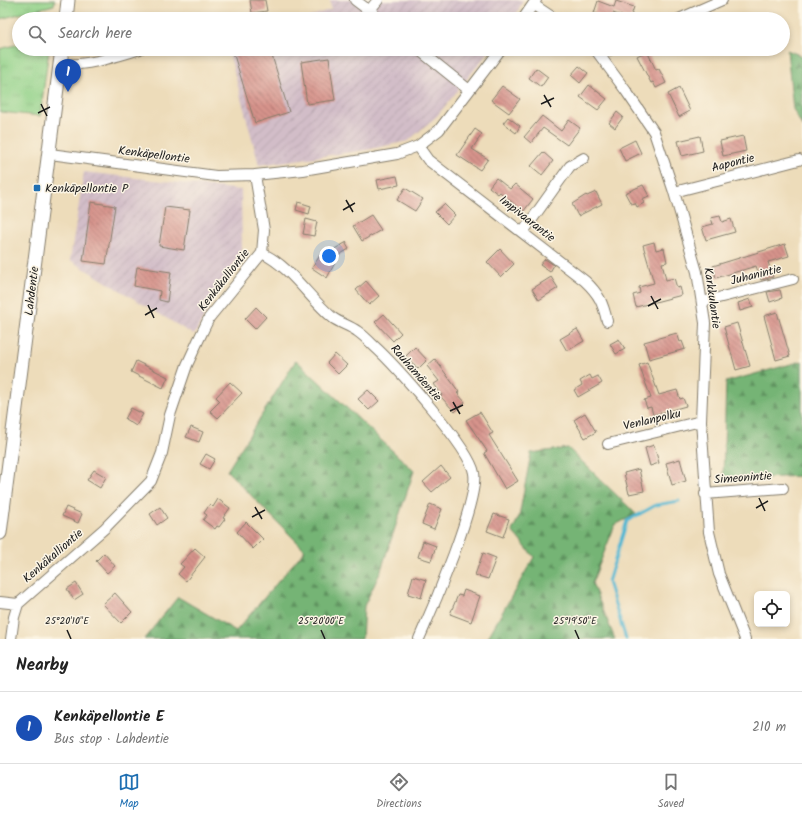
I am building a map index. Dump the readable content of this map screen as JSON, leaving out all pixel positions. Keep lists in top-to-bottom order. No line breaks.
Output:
{"streets":{"main road":["Lahdentie"],"street":["Kenkäpellontie","Aapontie","Impivaarantie","Juhanintie","Kenkäkalliontie","Karkkulantie","Rauhamäentie","Venlanpolku","Simeonintie"]},"crossings":[["Kenkäpellontie","Kenkäkalliontie"],["Kenkäpellontie","Lahdentie"],["Aapontie","Karkkulantie"],["Juhanintie","Karkkulantie"],["Kenkäkalliontie","Rauhamäentie"],["Karkkulantie","Venlanpolku"],["Karkkulantie","Simeonintie"]],"places":{"transit":["Kenkäpellontie P"]},"page":{"search":"Search here","pins":"1","heading":"Nearby","list":[{"mark":"1","name":"Kenkäpellontie E","note":"Bus stop · Lahdentie","value":"210 m"}],"nav":["Map","Directions","Saved"]},"coordinates":["25°20'10\"E","25°20'00\"E","25°19'50\"E"]}
